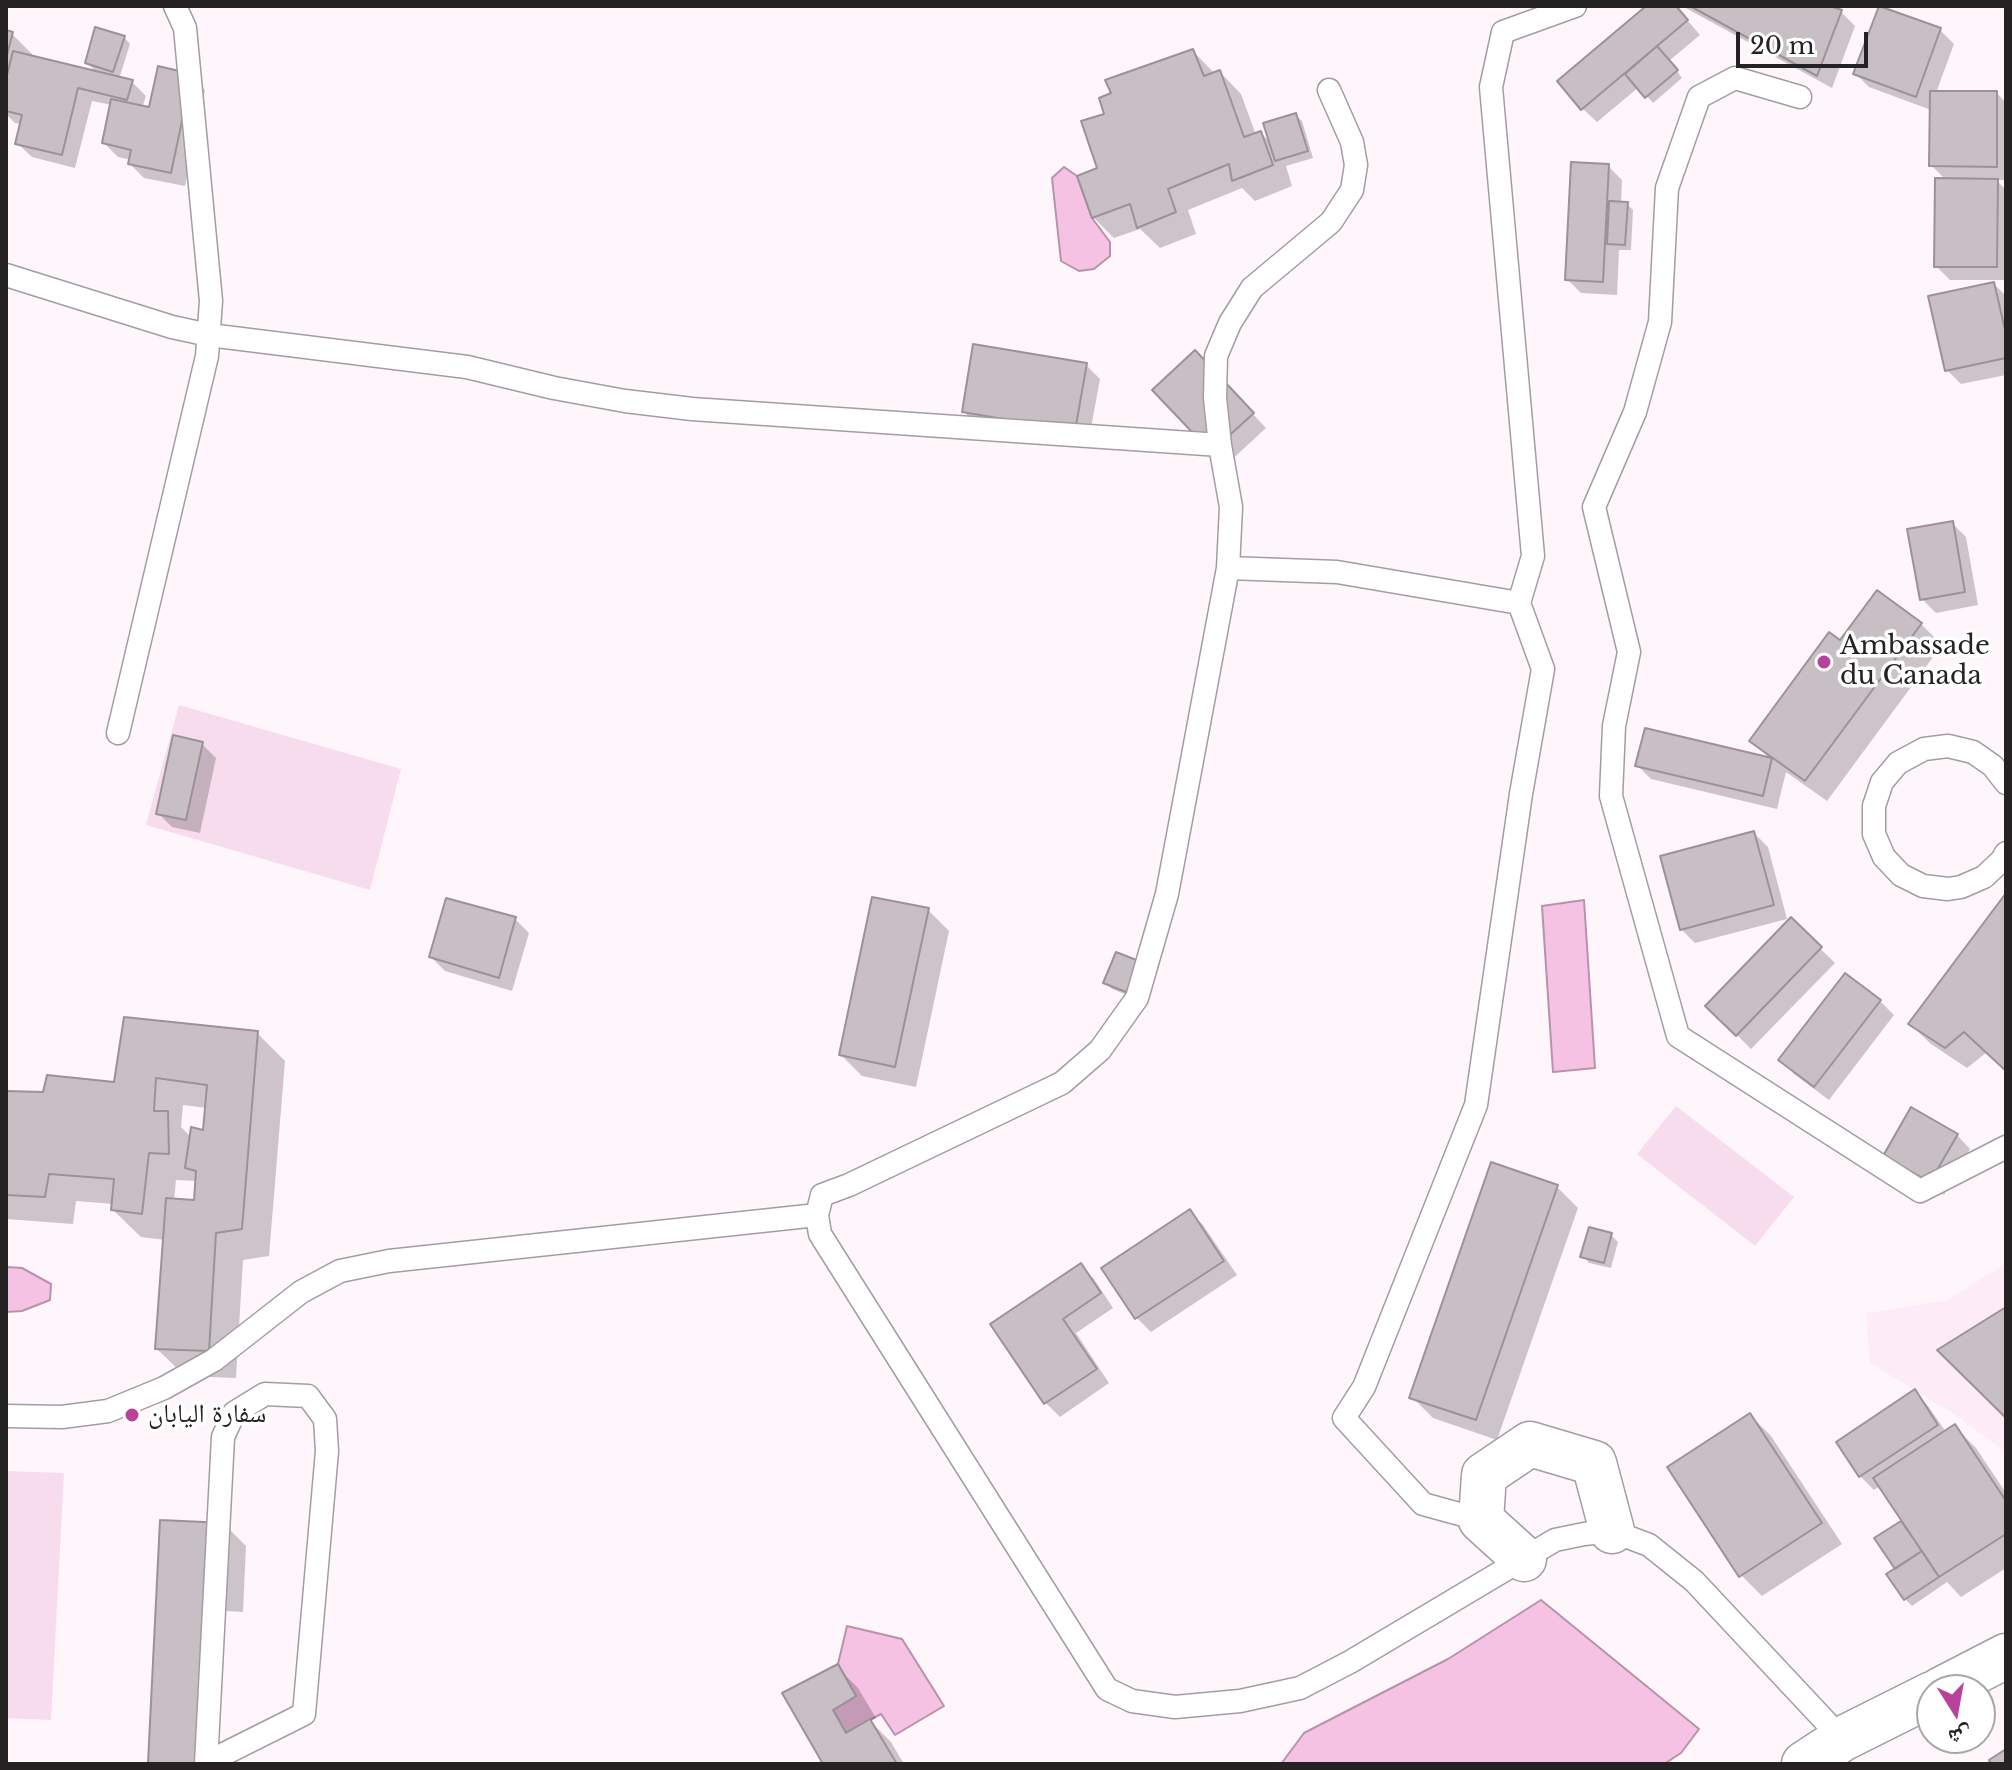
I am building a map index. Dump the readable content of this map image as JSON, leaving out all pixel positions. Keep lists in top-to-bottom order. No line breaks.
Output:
{"places":["Ambassade du Canada","سفارة اليابان"],"scale_bar":"20 m","north":"bottom"}
